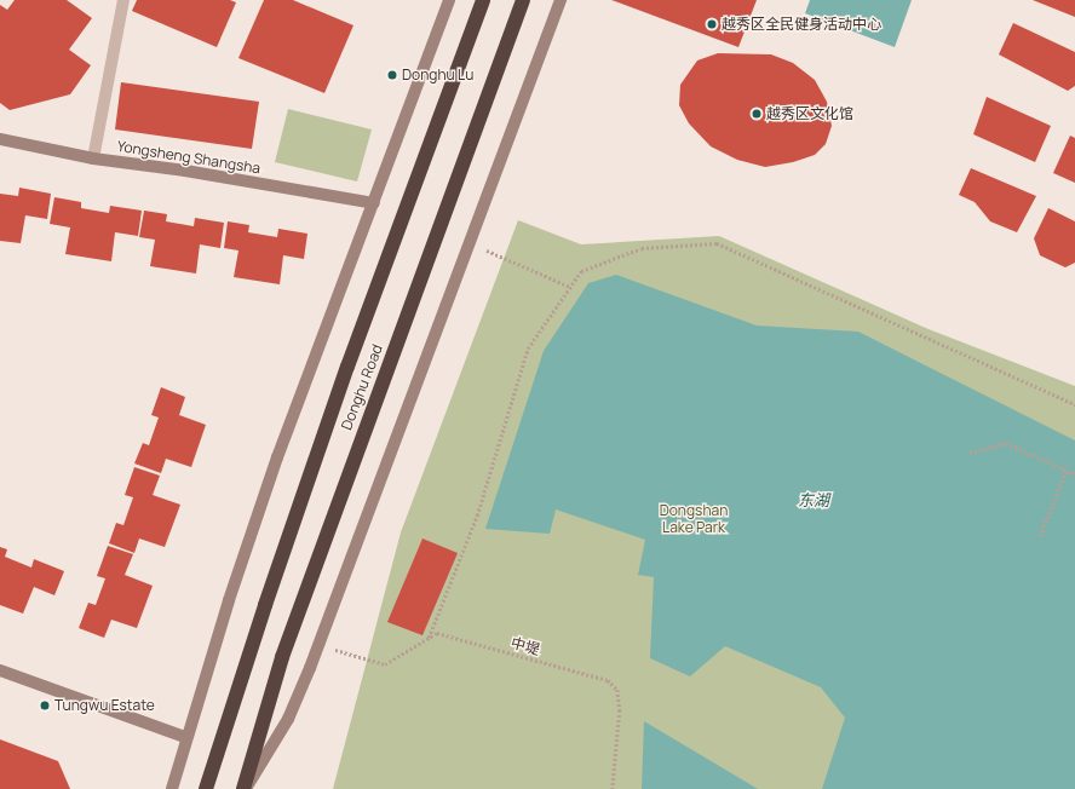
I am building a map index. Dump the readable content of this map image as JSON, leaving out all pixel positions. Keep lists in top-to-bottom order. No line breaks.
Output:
{"streets":{"highway":["Donghu Road"],"main road":["Yongsheng Shangsha"],"path":["中堤"]},"water":["东湖"],"parks":["Dongshan Lake Park"],"places":["越秀区全民健身活动中心","Donghu Lu","越秀区文化馆","Tungwu Estate"]}
